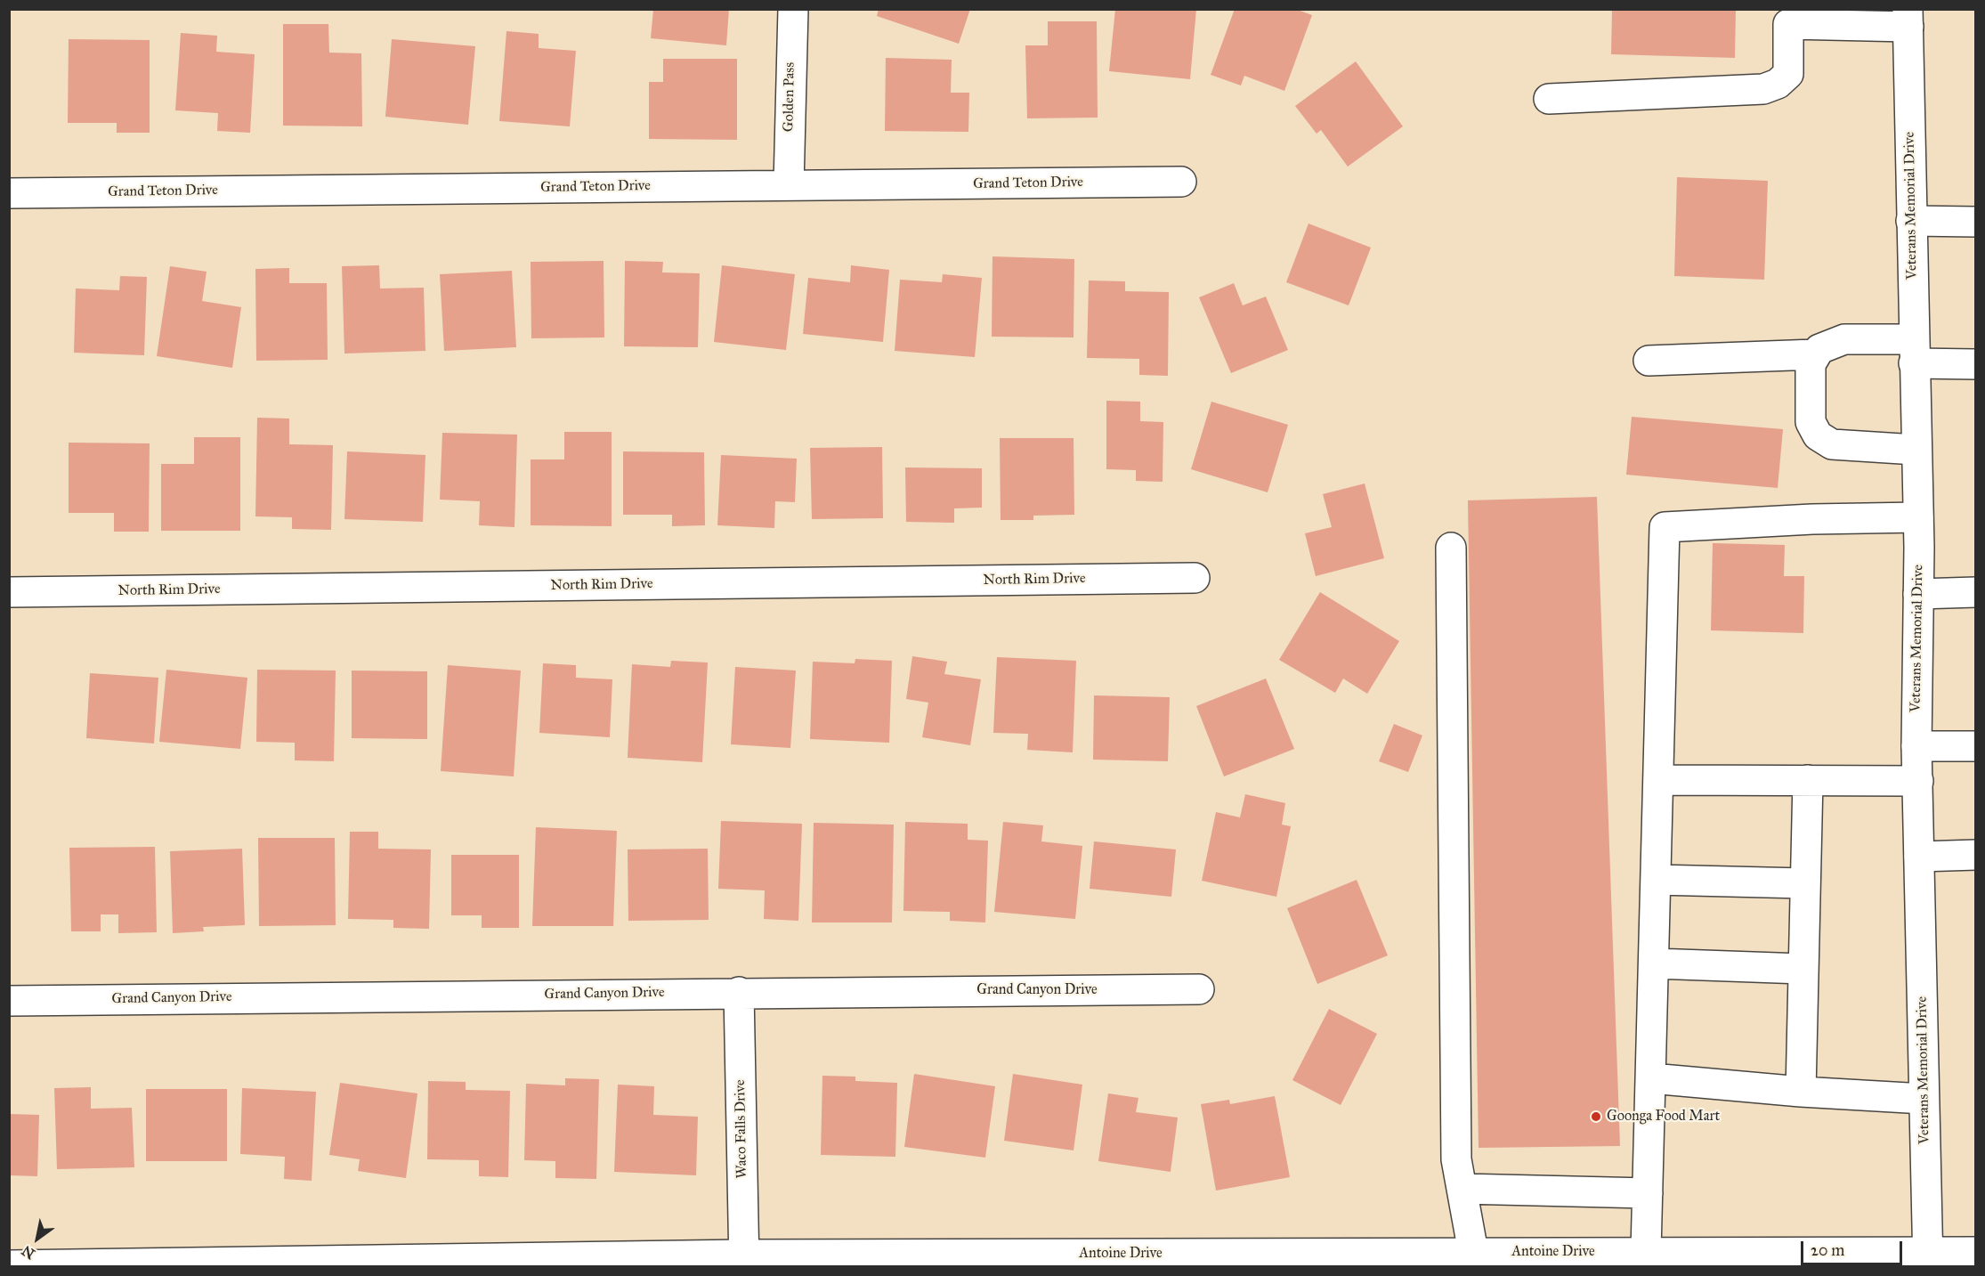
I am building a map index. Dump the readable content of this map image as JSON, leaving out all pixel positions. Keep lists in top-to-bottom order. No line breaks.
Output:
{"streets":{"street":["Golden Pass","Grand Teton Drive","Veterans Memorial Drive","North Rim Drive","Grand Canyon Drive","Waco Falls Drive","Antoine Drive"]},"crossings":[["Golden Pass","Grand Teton Drive"],["Veterans Memorial Drive","Antoine Drive"],["Grand Canyon Drive","Waco Falls Drive"],["Waco Falls Drive","Antoine Drive"]],"places":["Goonga Food Mart"],"scale_bar":"20 m","north":"bottom left"}
